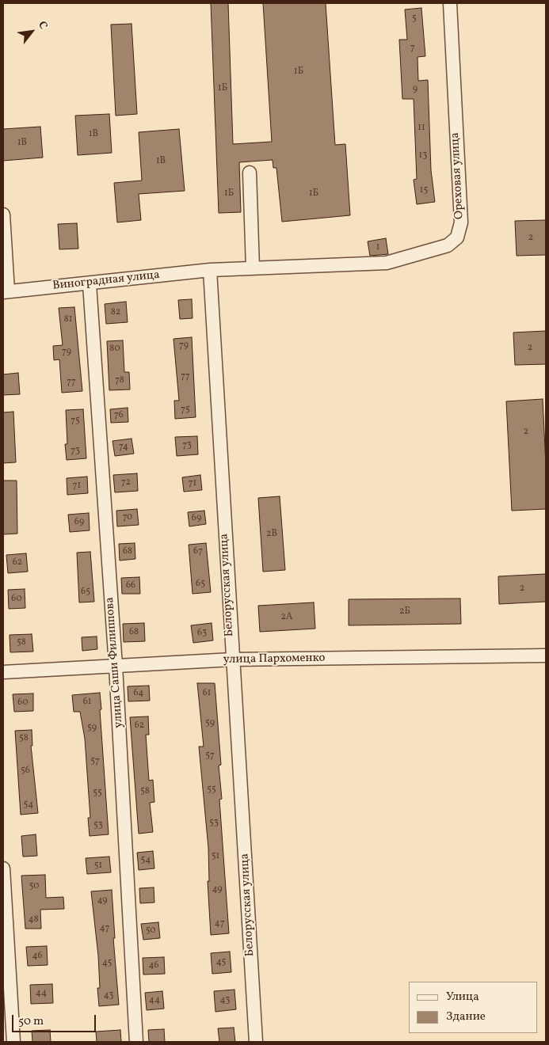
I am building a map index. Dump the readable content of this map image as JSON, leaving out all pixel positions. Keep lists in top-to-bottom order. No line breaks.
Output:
{"streets":{"street":["Ореховая улица","Виноградная улица","Белорусская улица","улица Пархоменко","улица Саши Филиппова"]},"crossings":[["Ореховая улица","Виноградная улица"],["Ореховая улица","Белорусская улица"],["Виноградная улица","Белорусская улица"],["Виноградная улица","улица Саши Филиппова"],["Белорусская улица","улица Пархоменко"],["улица Пархоменко","улица Саши Филиппова"]],"house_numbers":["5","7","1Б","1Б","9","11","1В","1В","13","1В","15","1Б","1Б","2","1","82","81","79","2","80","79","77","78","77","75","76","75","2","73","74","73","72","71","71","70","69","69","2В","68","67","62","65","66","2","65","60","2Б","2А","68","63","58","64","61","61","60","59","62","59","58","57","57","56","55","58","55","54","53","53","51","54","51","50","49","49","48","47","47","50","46","45","45","46","44","43","44","43"],"legend":["Улица","Здание"],"scale_bar":"50 m","north":"top right"}
